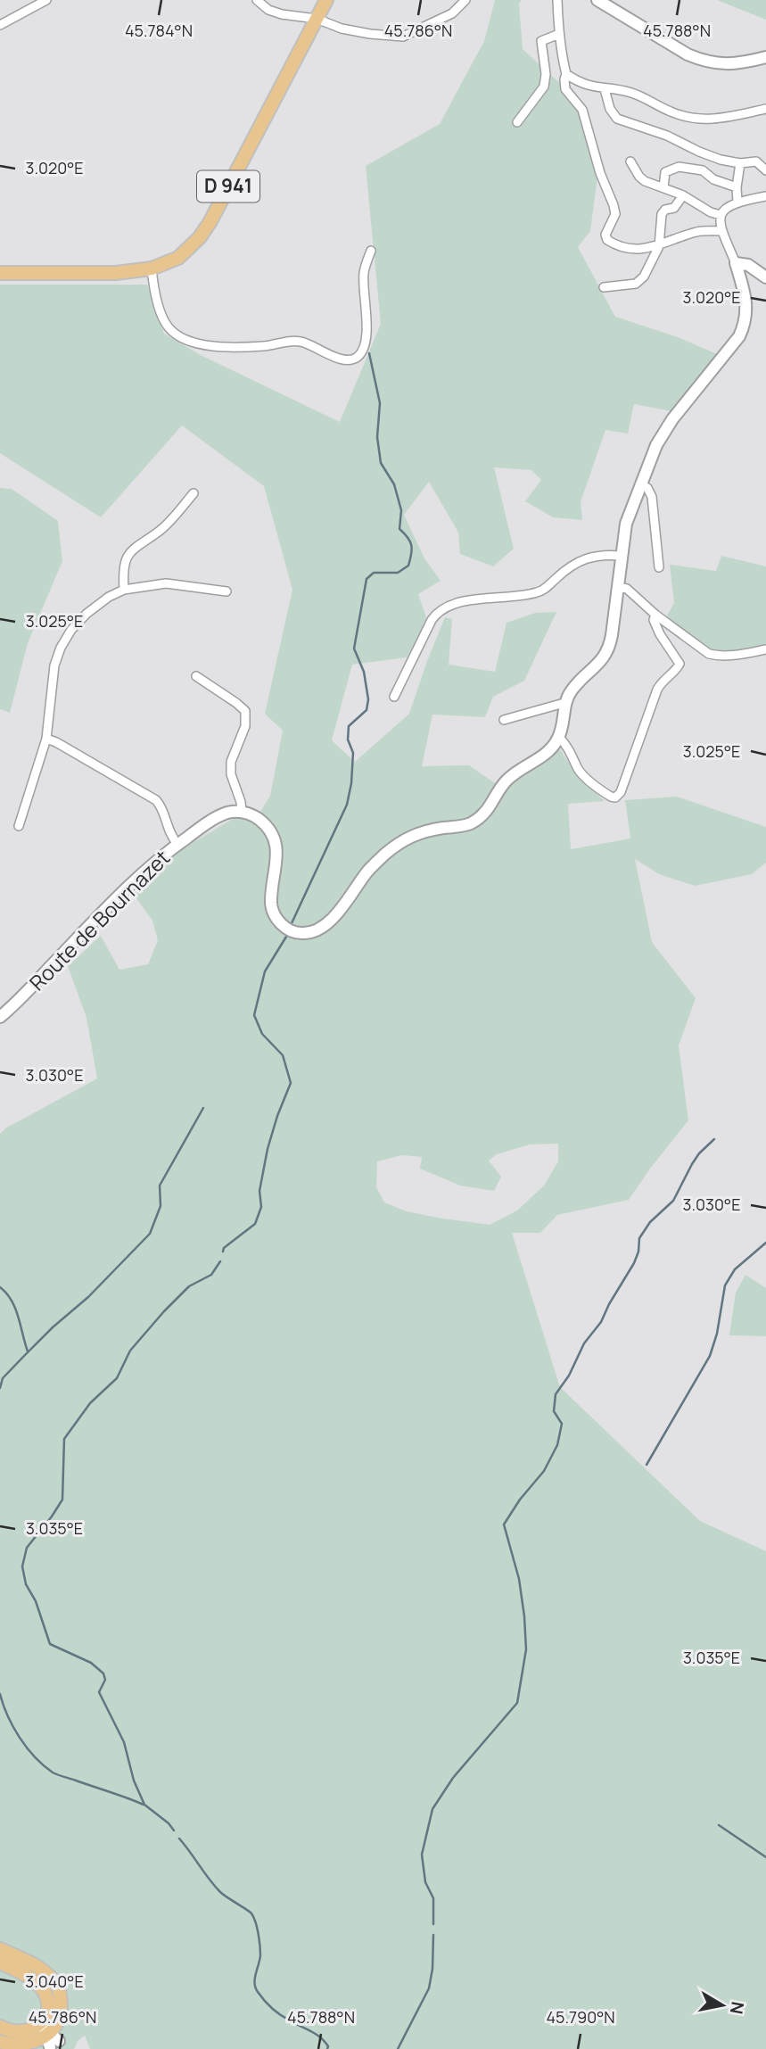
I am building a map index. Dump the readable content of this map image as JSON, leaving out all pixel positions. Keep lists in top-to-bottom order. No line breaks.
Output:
{"streets":{"main road":["D 941"],"street":["Route de Bournazet"]},"north":"right","coordinates":["45.786°N","45.788°N","45.784°N","3.020°E","3.025°E","3.030°E","3.035°E","3.040°E","45.790°N"]}
